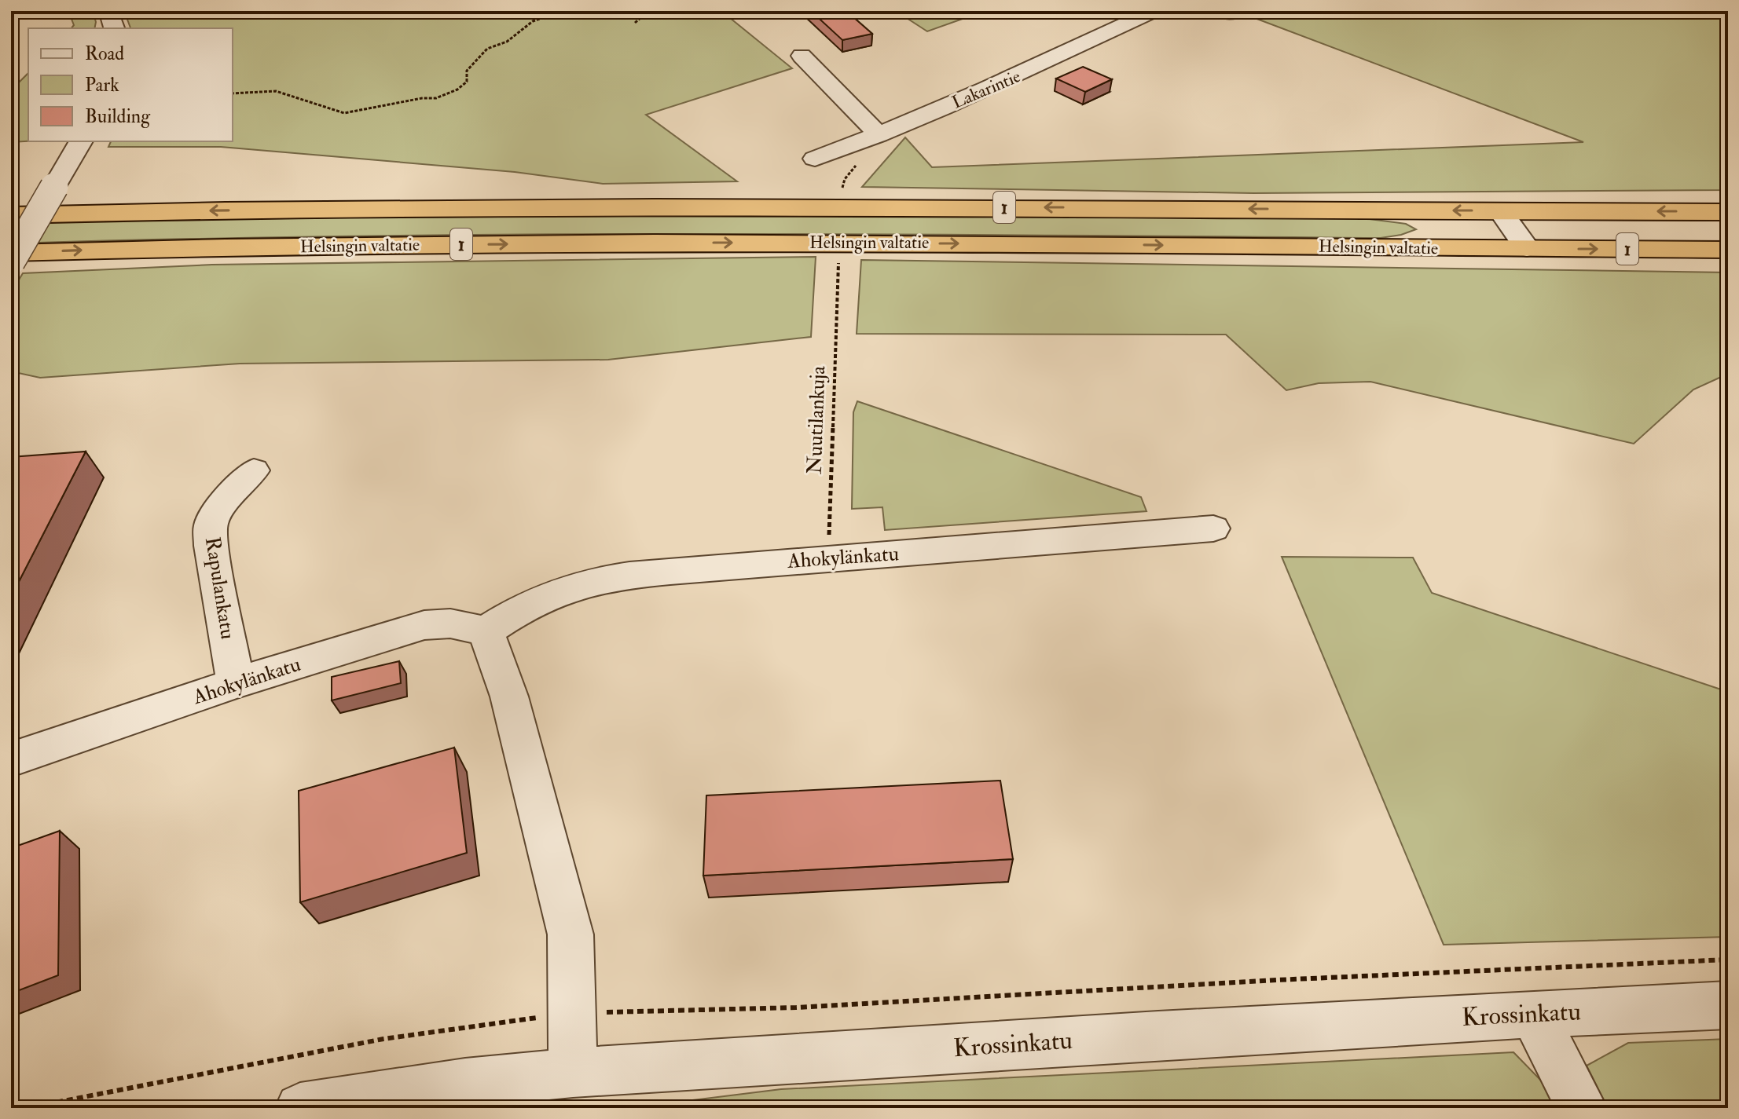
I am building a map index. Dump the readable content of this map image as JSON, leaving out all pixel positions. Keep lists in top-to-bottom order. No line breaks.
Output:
{"streets":{"highway":["1","Helsingin valtatie"],"street":["Lakarintie","Ahokylänkatu","Rapulankatu","Krossinkatu"],"path":["Nuutilankuja"]},"crossings":[["Nuutilankuja","Ahokylänkatu"],["Ahokylänkatu","Rapulankatu"]],"legend":["Road","Park","Building"]}
